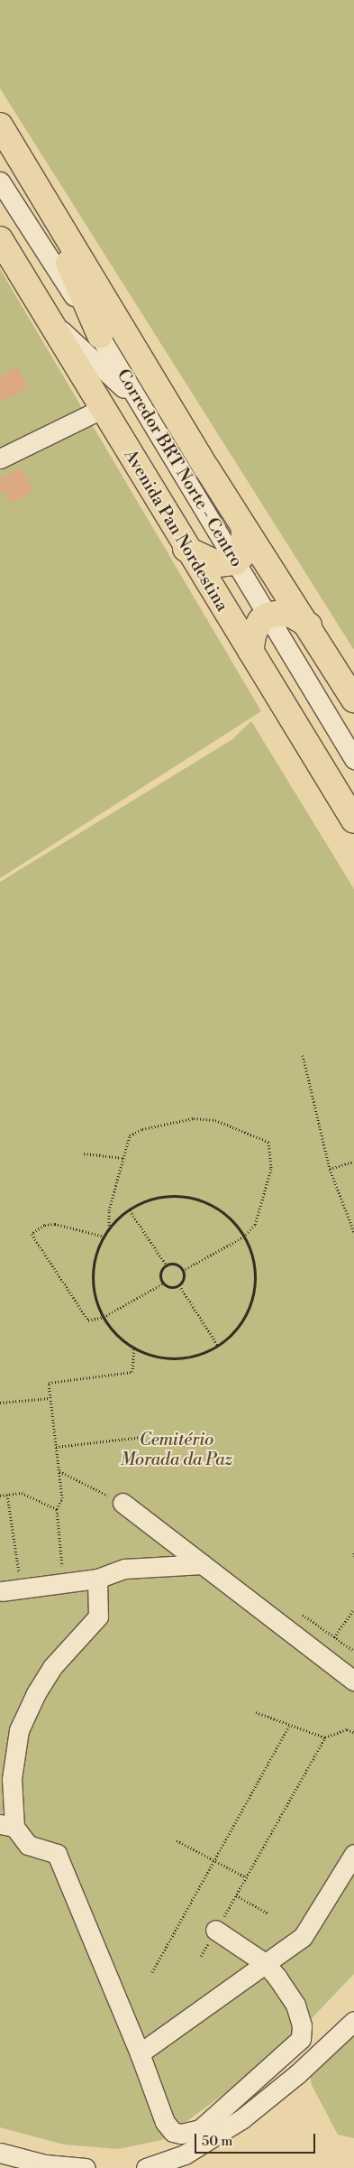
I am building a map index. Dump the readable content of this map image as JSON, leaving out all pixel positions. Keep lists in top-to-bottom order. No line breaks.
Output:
{"streets":{"highway":["Avenida Pan Nordestina"],"street":["Corredor BRT Norte - Centro"]},"parks":["Cemitério Morada da Paz"],"scale_bar":"50 m"}
